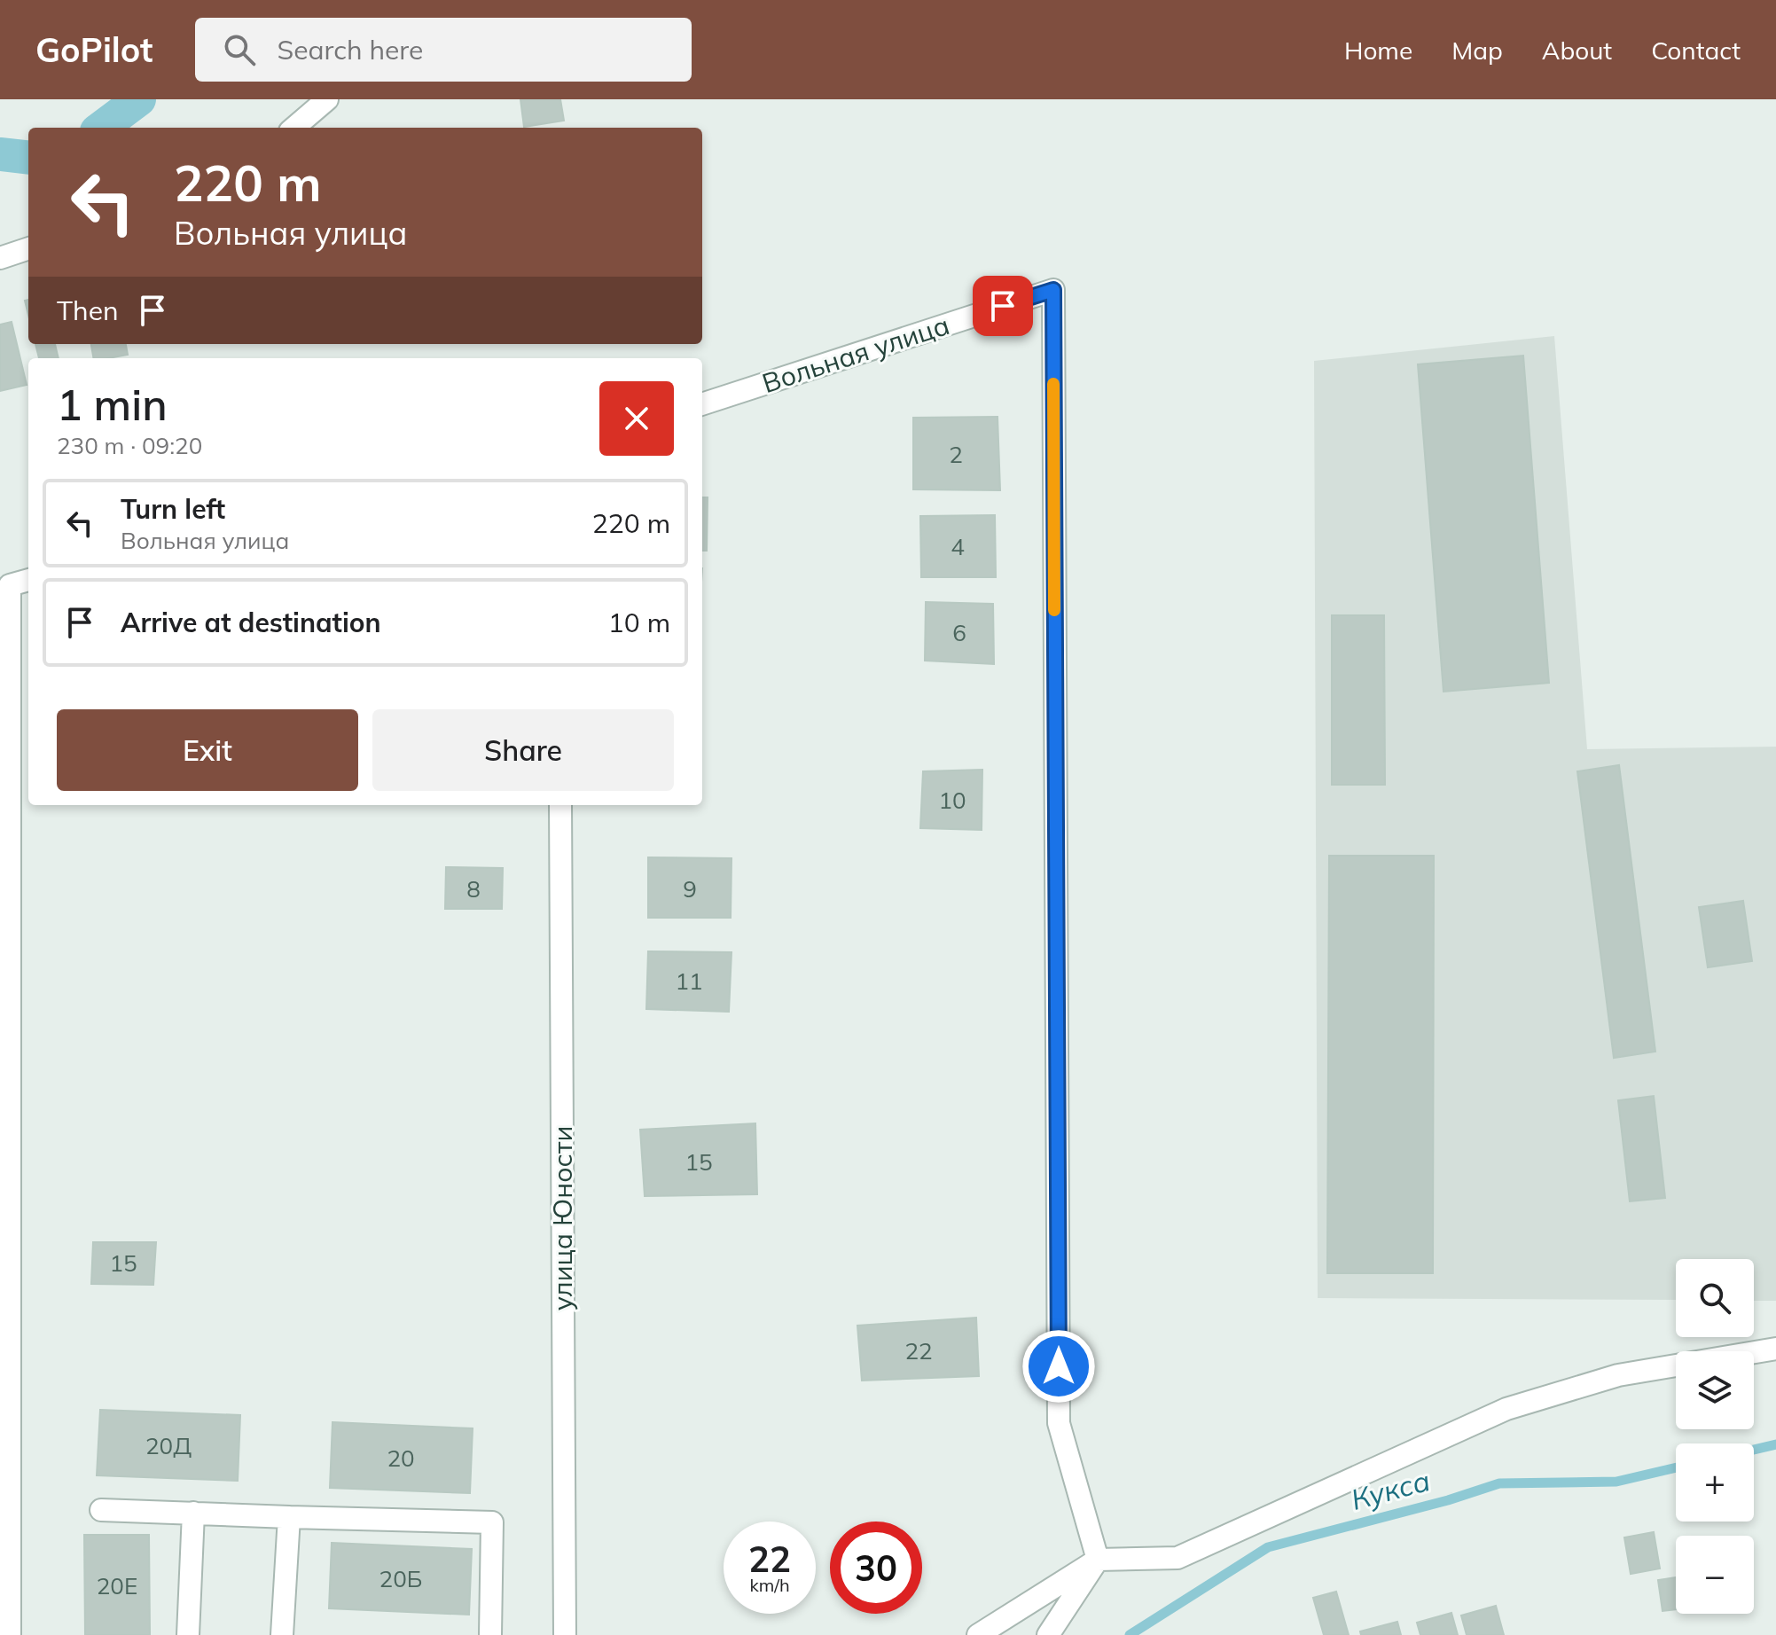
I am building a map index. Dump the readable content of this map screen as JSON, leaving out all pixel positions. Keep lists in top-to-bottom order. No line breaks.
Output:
{"streets":{"street":["Вольная улица","улица Юности"]},"water":["Кукса"],"house_numbers":["2","4","6","10","8","9","11","15","15","22","20Д","20","20Б","20Е"],"page":{"header":"GoPilot","search":"Search here","nav":["Home","Map","About","Contact"],"turn":["220 m","Вольная улица"],"then":"Then","heading":["1 min","230 m · 09:20"],"list":[{"name":"Turn left","note":"Вольная улица","value":"220 m"},{"name":"Arrive at destination","value":"10 m"}],"buttons":["Exit","Share"],"map_buttons":["+","−"],"speed":"22 km/h","limit":"30"}}
